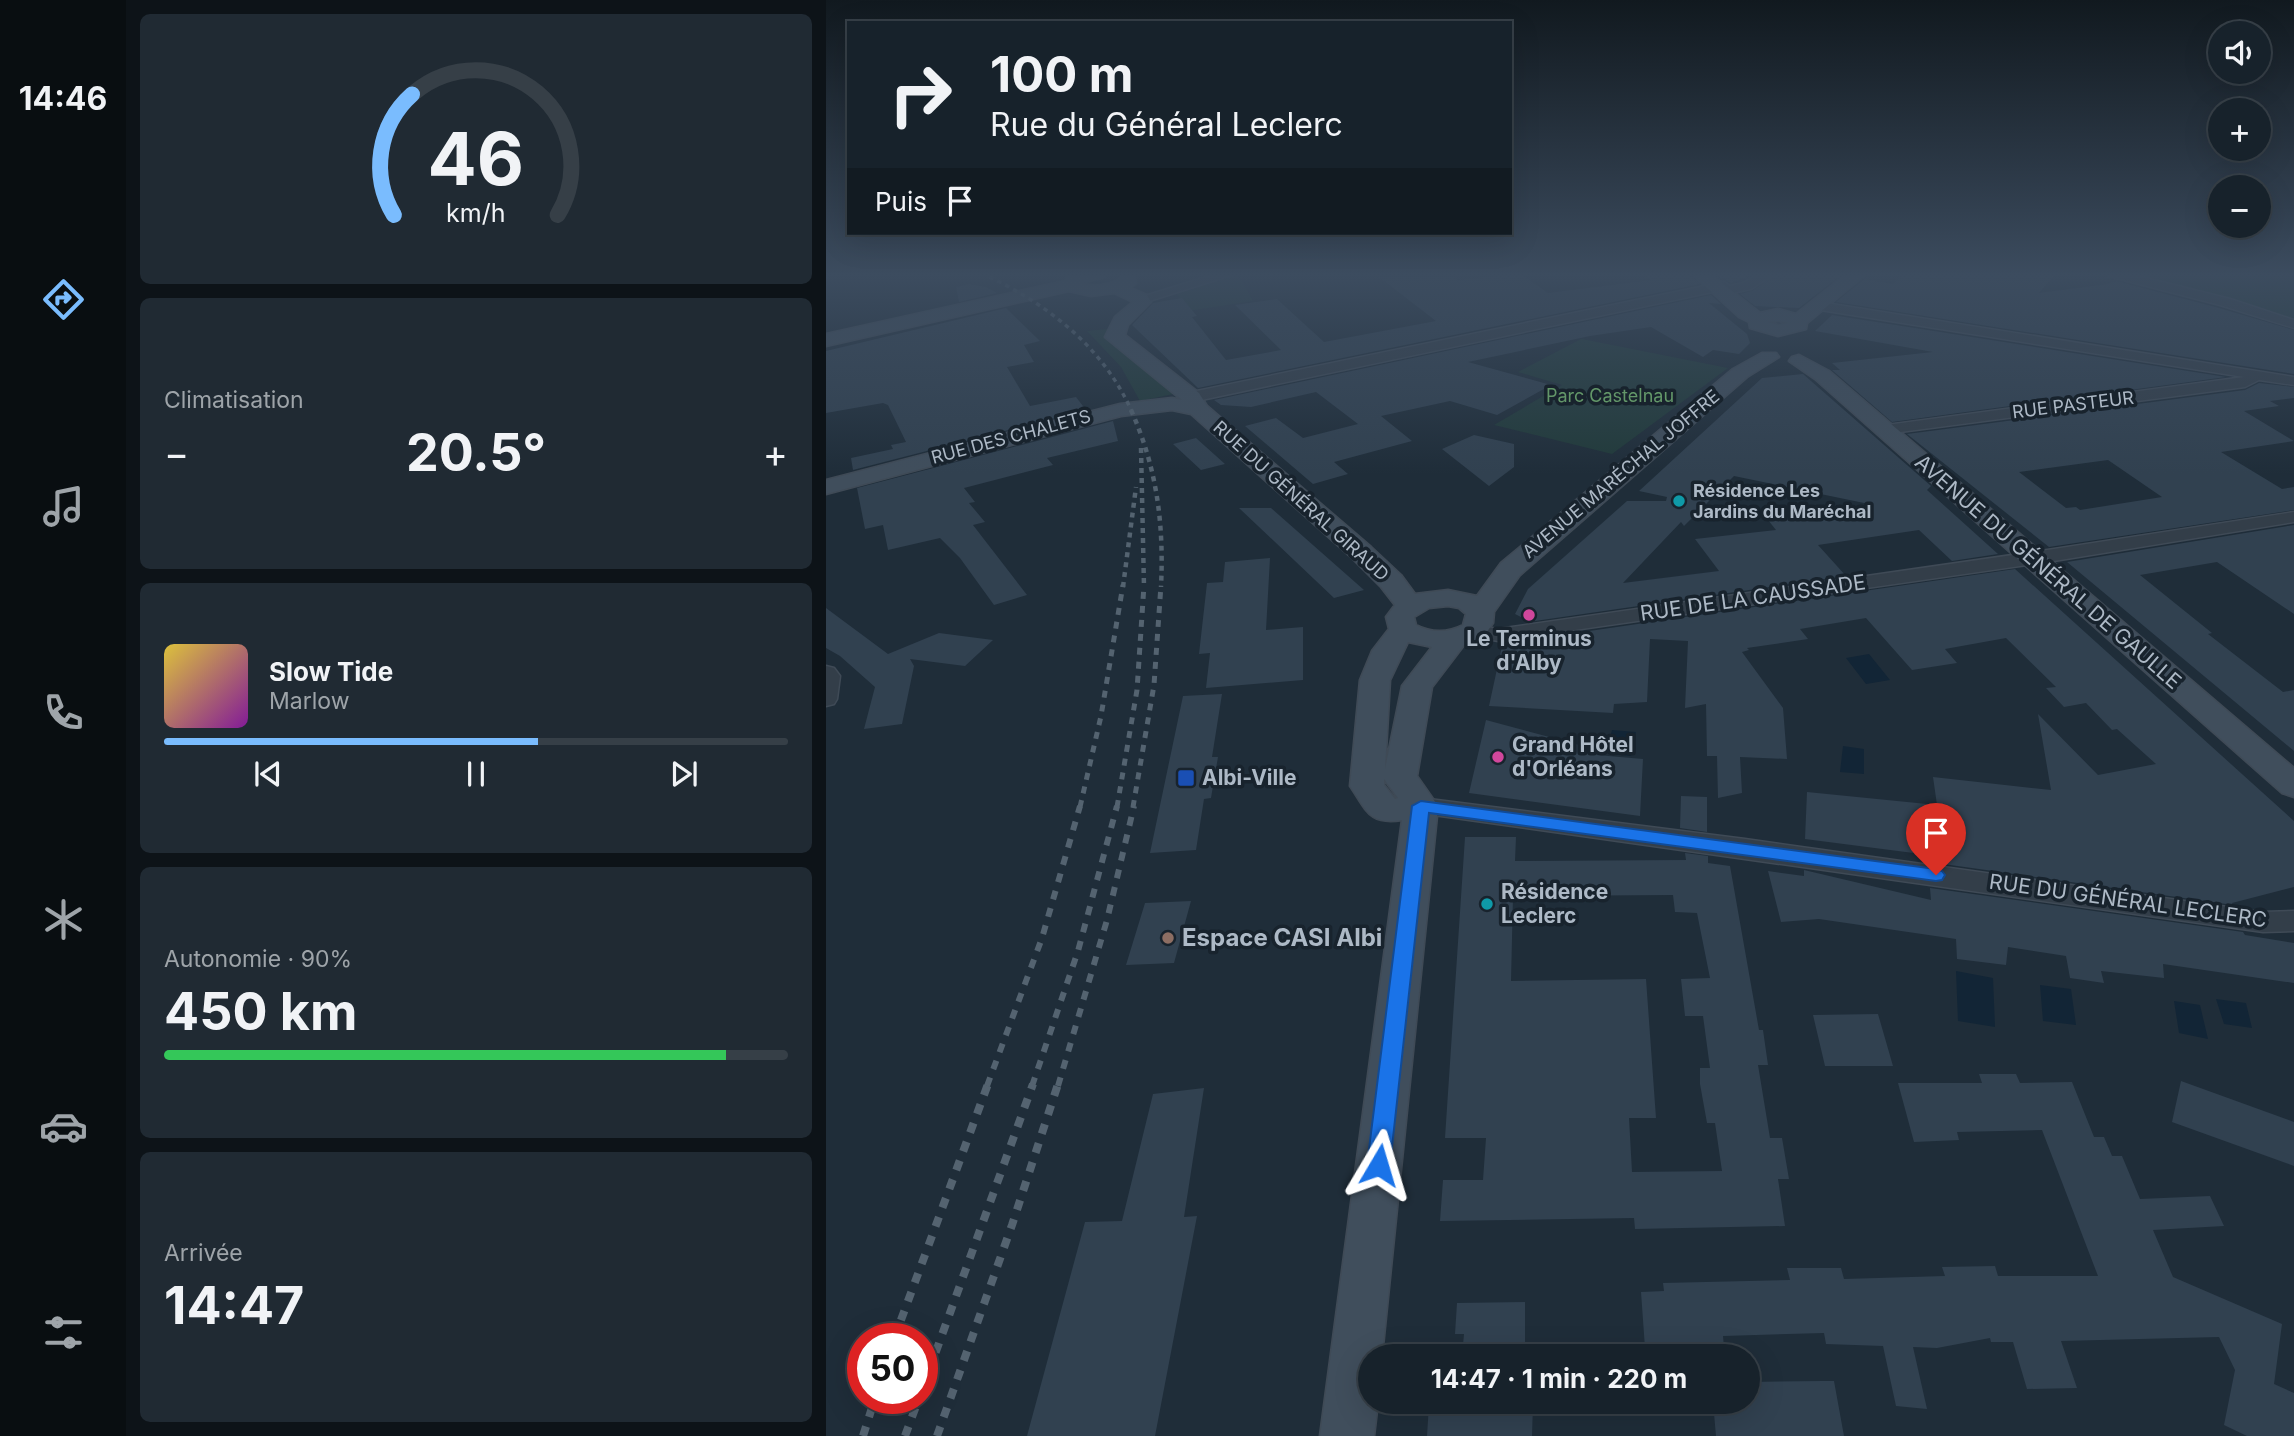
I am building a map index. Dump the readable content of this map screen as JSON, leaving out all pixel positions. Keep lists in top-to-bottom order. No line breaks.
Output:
{"streets":{"main road":["RUE DES CHALETS","AVENUE MARÉCHAL JOFFRE","RUE DU GÉNÉRAL GIRAUD","AVENUE DU GÉNÉRAL DE GAULLE"],"street":["RUE PASTEUR","RUE DE LA CAUSSADE","RUE DU GÉNÉRAL LECLERC"]},"crossings":[["RUE PASTEUR","AVENUE DU GÉNÉRAL DE GAULLE"],["RUE DES CHALETS","RUE DU GÉNÉRAL GIRAUD"],["AVENUE DU GÉNÉRAL DE GAULLE","RUE DE LA CAUSSADE"]],"parks":["Parc Castelnau"],"places":{"other":["Résidence Les Jardins du Maréchal","Le Terminus d'Alby","Grand Hôtel d'Orléans","Résidence Leclerc","Espace CASI Albi"],"transit":["Albi-Ville"]},"page":{"tabs":"14:46","map_buttons":["+","−"],"turn":["100 m","Rue du Général Leclerc"],"then":"Puis","tile":["Climatisation",["Autonomie · 90%","450 km"],["Arrivée","14:47"]],"heat":["−","20.5°","+"],"song":["Slow Tide","Marlow"],"limit":"50","trip":"14:47 · 1 min · 220 m","gauge":["46","km/h"]}}
